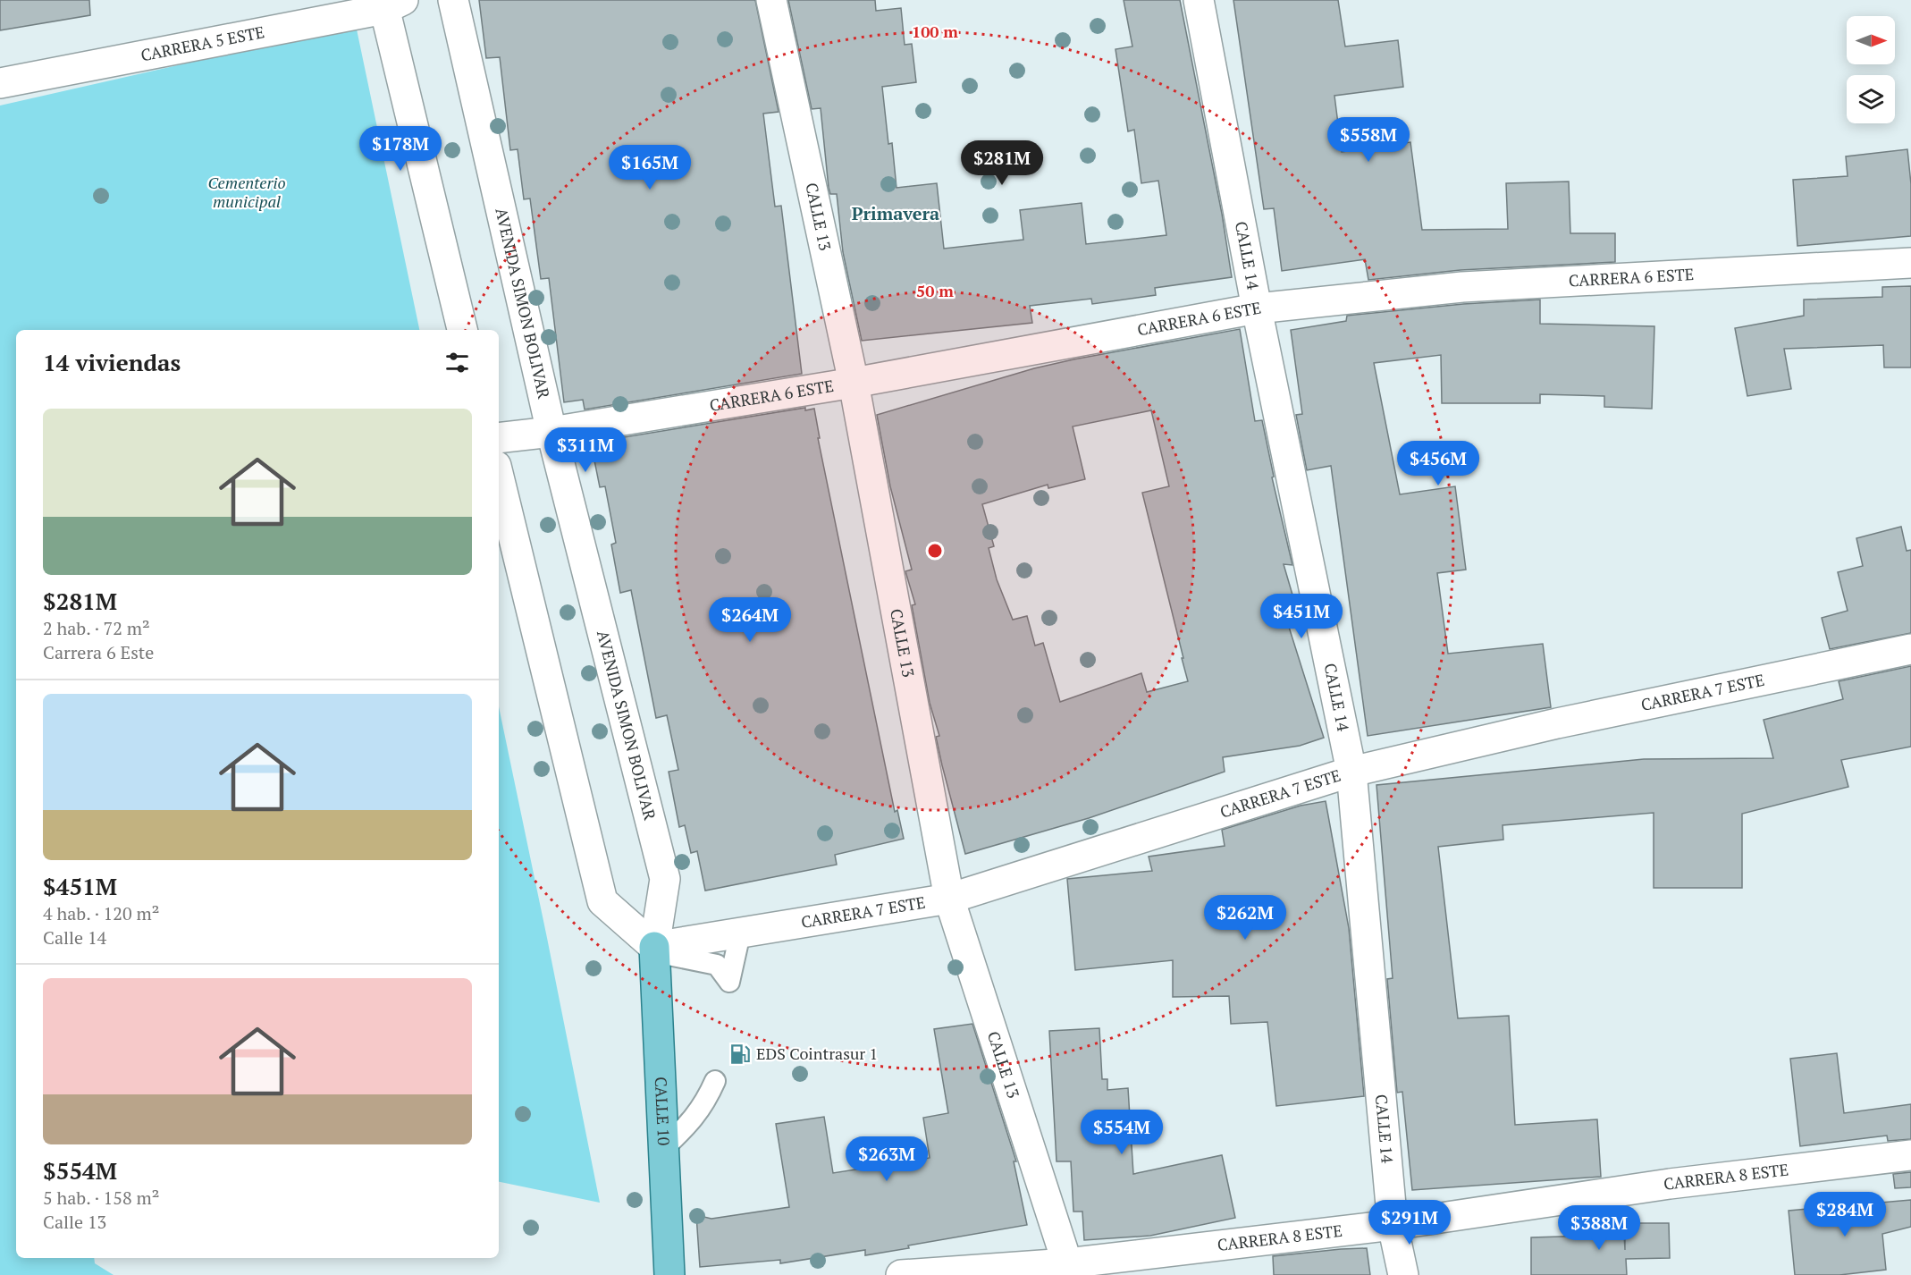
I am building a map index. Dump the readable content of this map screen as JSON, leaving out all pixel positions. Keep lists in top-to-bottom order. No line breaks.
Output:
{"streets":{"main road":["CALLE 10"],"street":["CARRERA 5 ESTE","CALLE 13","CALLE 14","CARRERA 6 ESTE","AVENIDA SIMON BOLIVAR","CARRERA 7 ESTE","CARRERA 8 ESTE"]},"crossings":[["CALLE 13","CARRERA 6 ESTE"],["CALLE 13","CARRERA 7 ESTE"],["CALLE 13","CARRERA 8 ESTE"],["CALLE 14","CARRERA 6 ESTE"],["CALLE 14","CARRERA 7 ESTE"],["CALLE 14","CARRERA 8 ESTE"],["CARRERA 6 ESTE","AVENIDA SIMON BOLIVAR"],["AVENIDA SIMON BOLIVAR","CARRERA 7 ESTE"],["AVENIDA SIMON BOLIVAR","CALLE 10"],["CARRERA 7 ESTE","CALLE 10"]],"districts":["Primavera"],"parks":["Cementerio municipal"],"places":{"fuel station":["EDS Cointrasur 1"]},"north":"right","page":{"price":["$558M","$178M","$281M","$165M","$311M","$456M","$451M","$264M","$262M","$554M","$263M","$284M","$291M","$388M"],"heading":"14 viviendas","list":[{"name":"$281M","note":"2 hab. · 72 m² · Carrera 6 Este"},{"name":"$451M","note":"4 hab. · 120 m² · Calle 14"},{"name":"$554M","note":"5 hab. · 158 m² · Calle 13"}]},"rings":["100 m","50 m"]}
